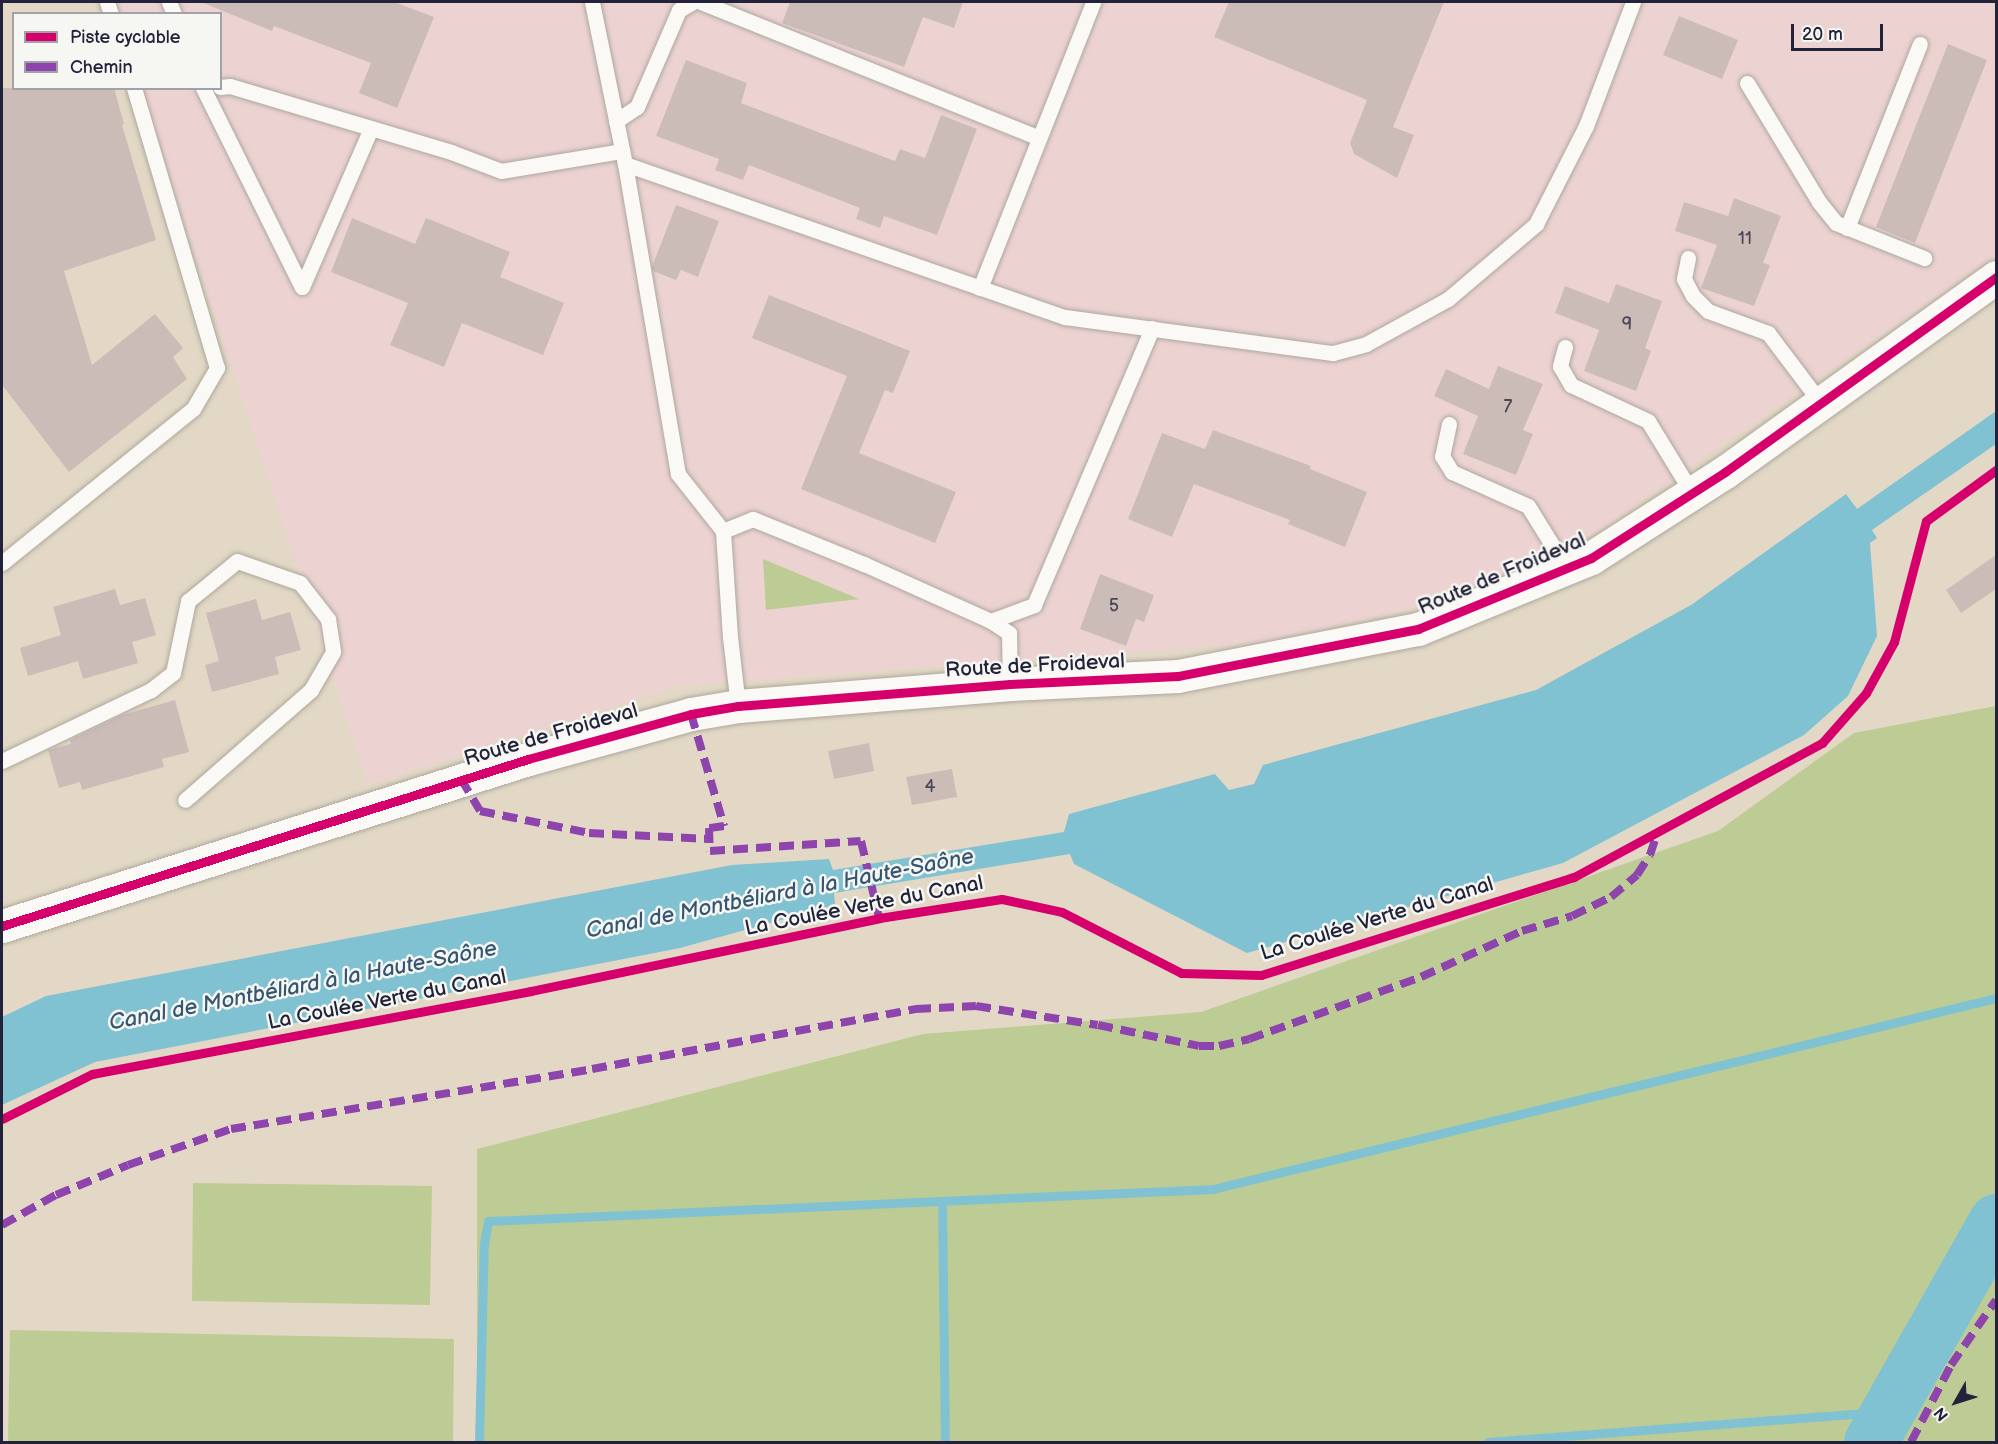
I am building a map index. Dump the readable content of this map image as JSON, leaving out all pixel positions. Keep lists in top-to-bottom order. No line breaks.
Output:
{"streets":{"street":["Route de Froideval"],"cycle path":["La Coulée Verte du Canal"]},"water":["Canal de Montbéliard à la Haute-Saône"],"house_numbers":["11","9","7","5","4"],"legend":["Piste cyclable","Chemin"],"scale_bar":"20 m","north":"bottom left"}
